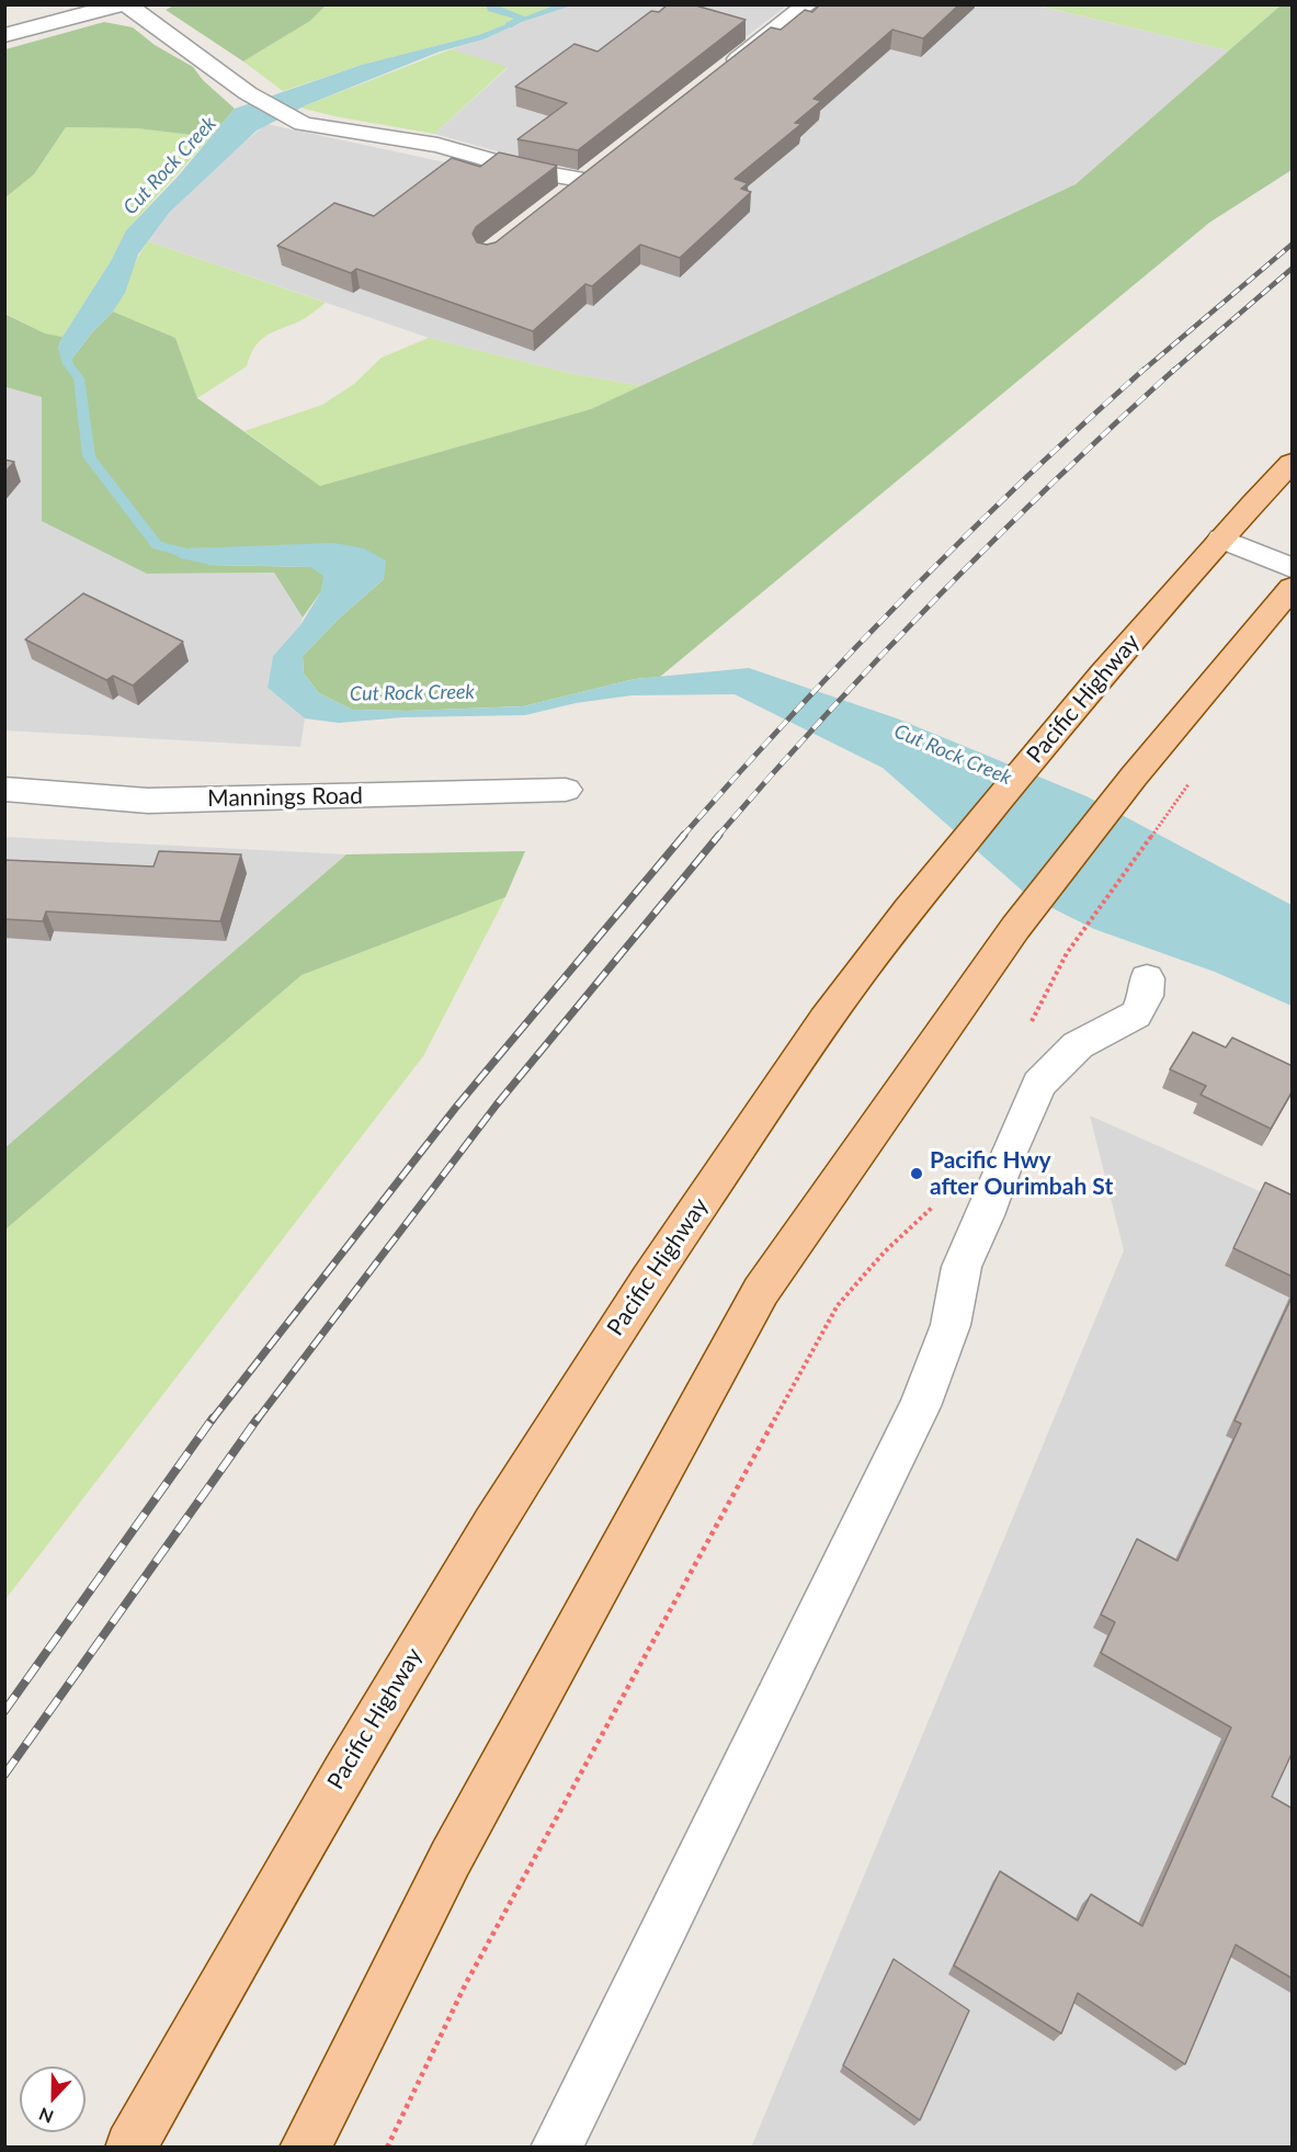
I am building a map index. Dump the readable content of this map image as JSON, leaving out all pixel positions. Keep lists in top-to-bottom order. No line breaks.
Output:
{"streets":{"main road":["Pacific Highway"],"street":["Mannings Road"]},"water":["Cut Rock Creek"],"places":["Pacific Hwy after Ourimbah St"],"north":"bottom"}
